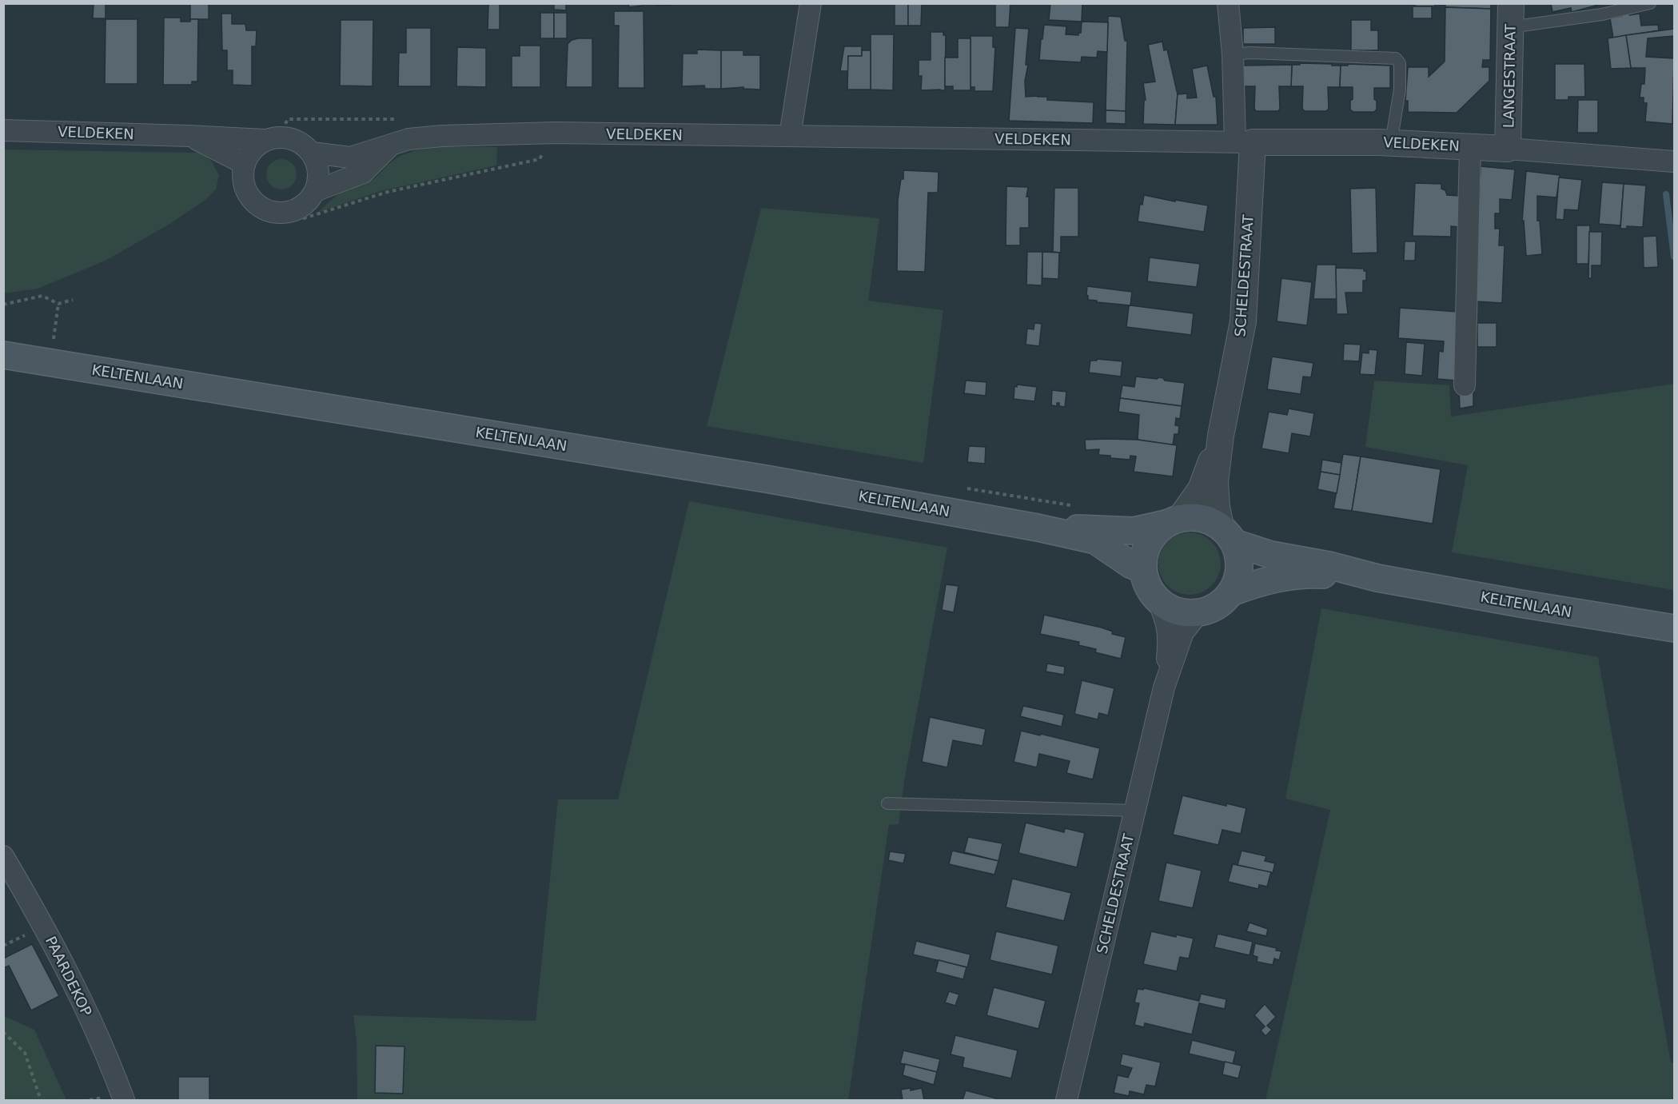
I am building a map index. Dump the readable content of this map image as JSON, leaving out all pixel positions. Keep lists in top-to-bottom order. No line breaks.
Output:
{"streets":{"main road":["KELTENLAAN"],"street":["LANGESTRAAT","VELDEKEN","SCHELDESTRAAT","PAARDEKOP"]},"crossings":[["LANGESTRAAT","VELDEKEN"],["VELDEKEN","SCHELDESTRAAT"],["SCHELDESTRAAT","KELTENLAAN"]]}
